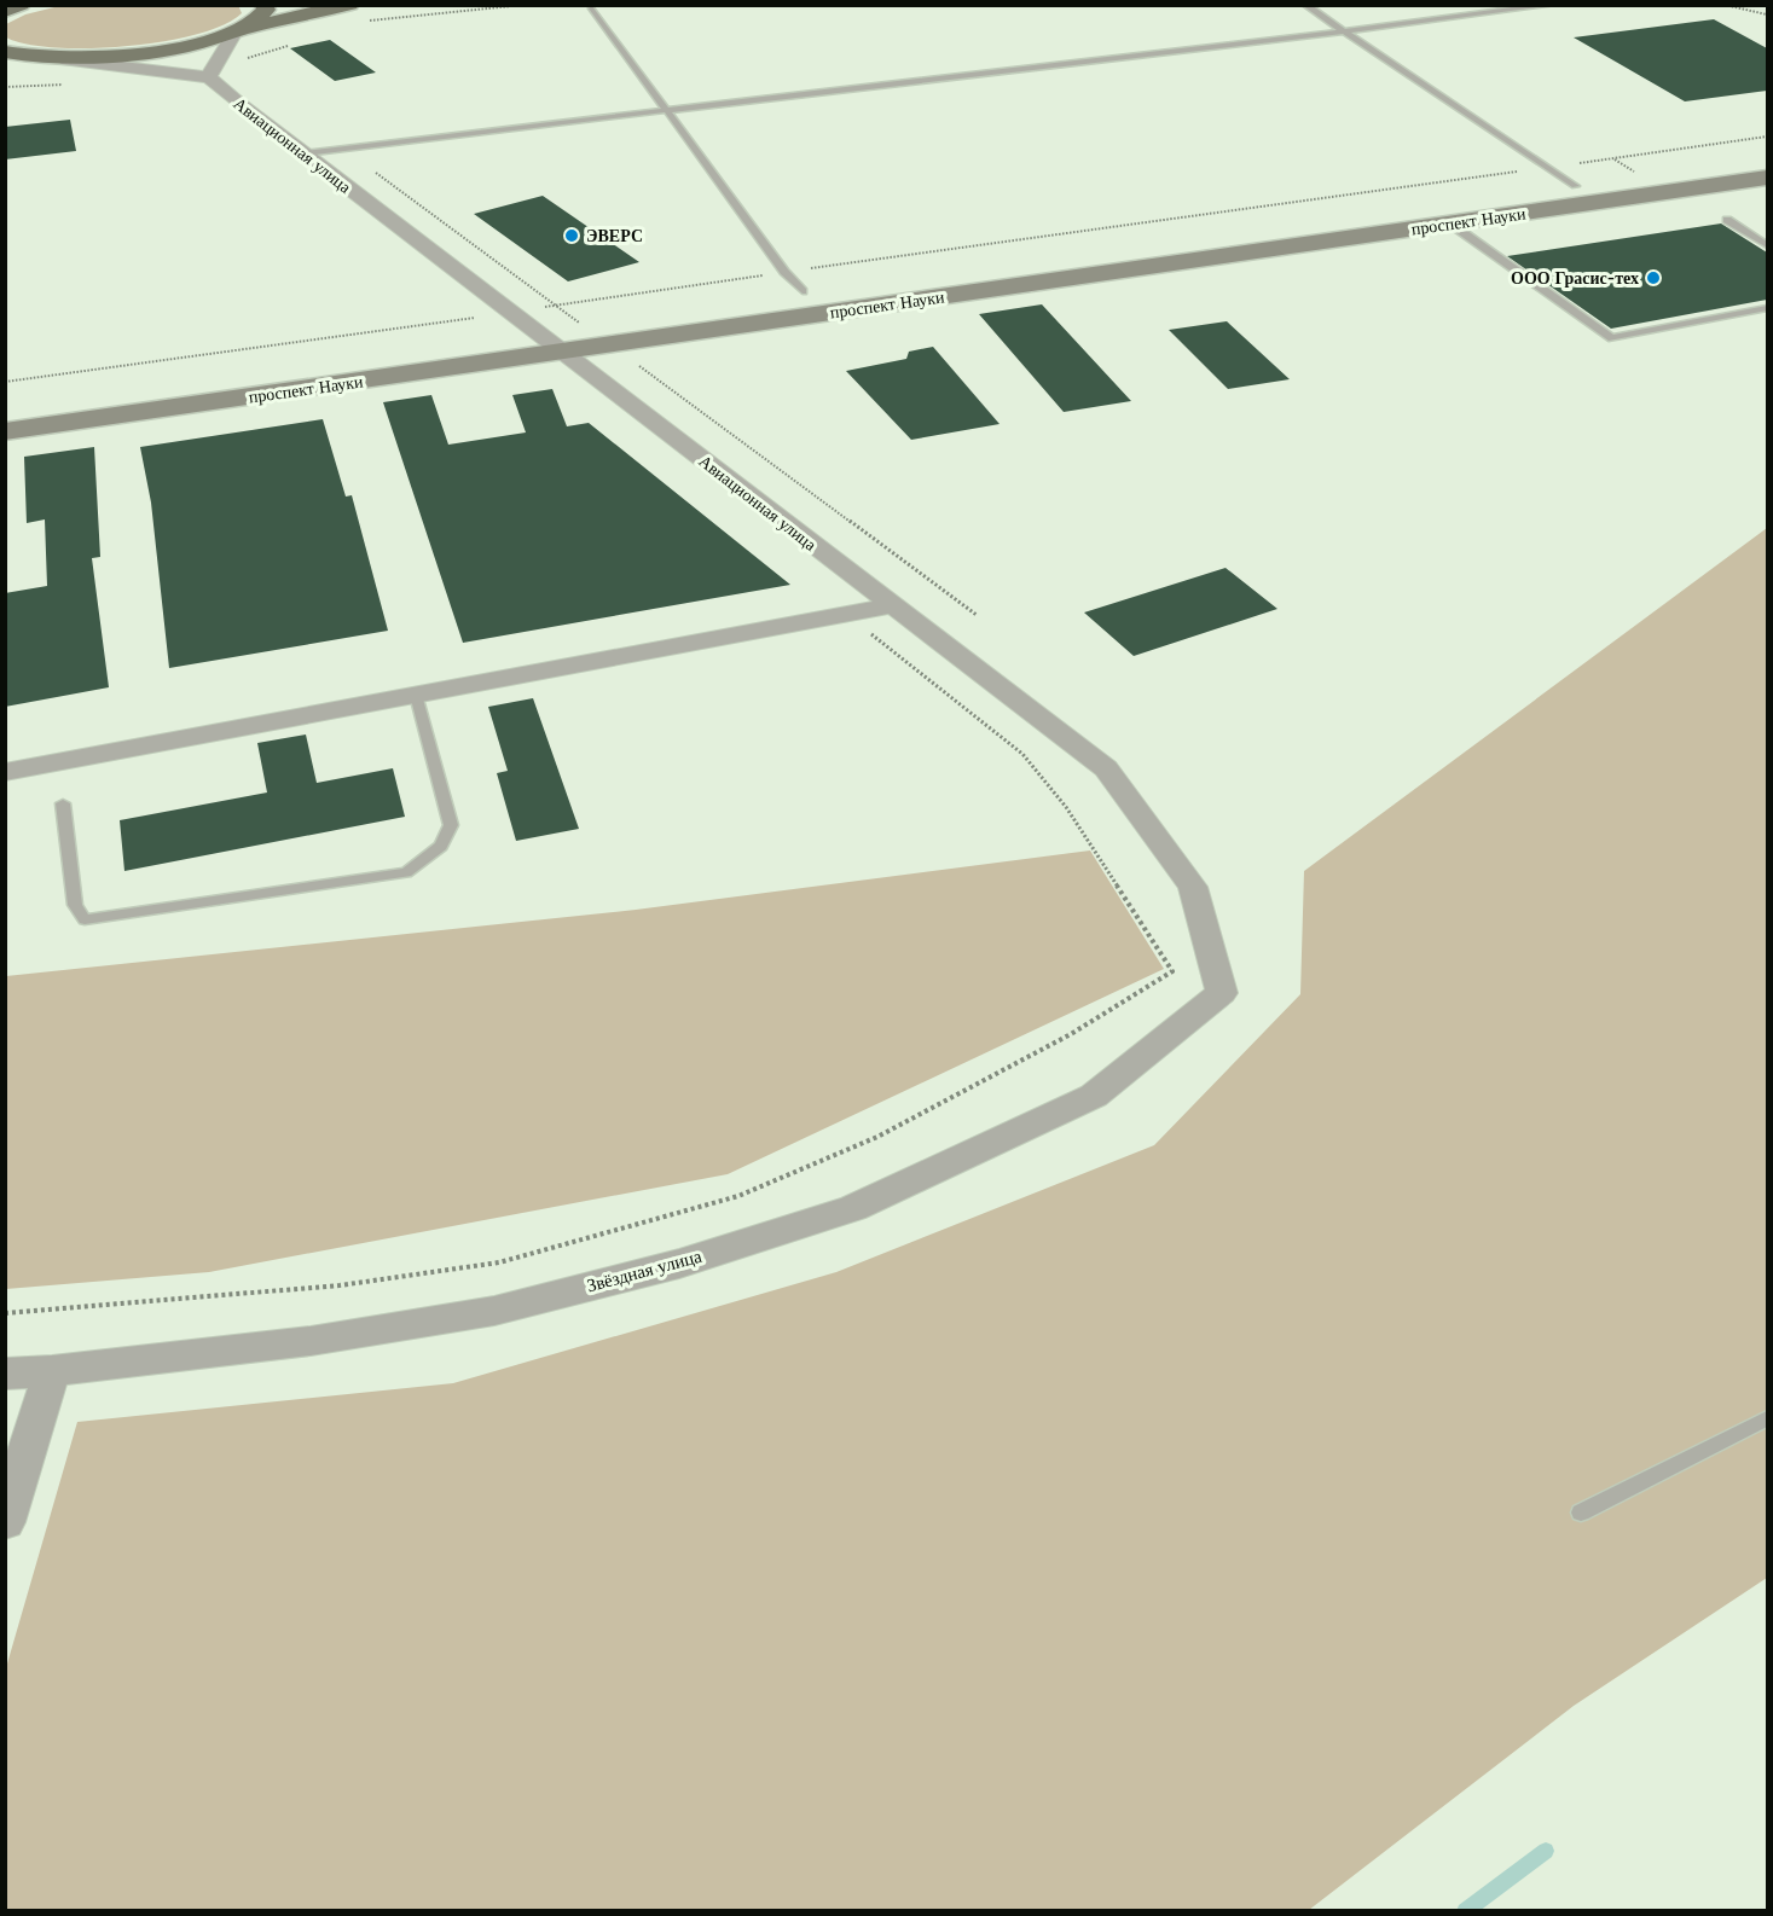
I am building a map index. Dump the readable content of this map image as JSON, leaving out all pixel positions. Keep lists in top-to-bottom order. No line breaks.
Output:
{"streets":{"street":["Авиационная улица","проспект Науки","Звёздная улица"]},"crossings":[["Авиационная улица","проспект Науки"],["Авиационная улица","Звёздная улица"]],"places":["ЭВЕРС","ООО Грасис-тех"]}
